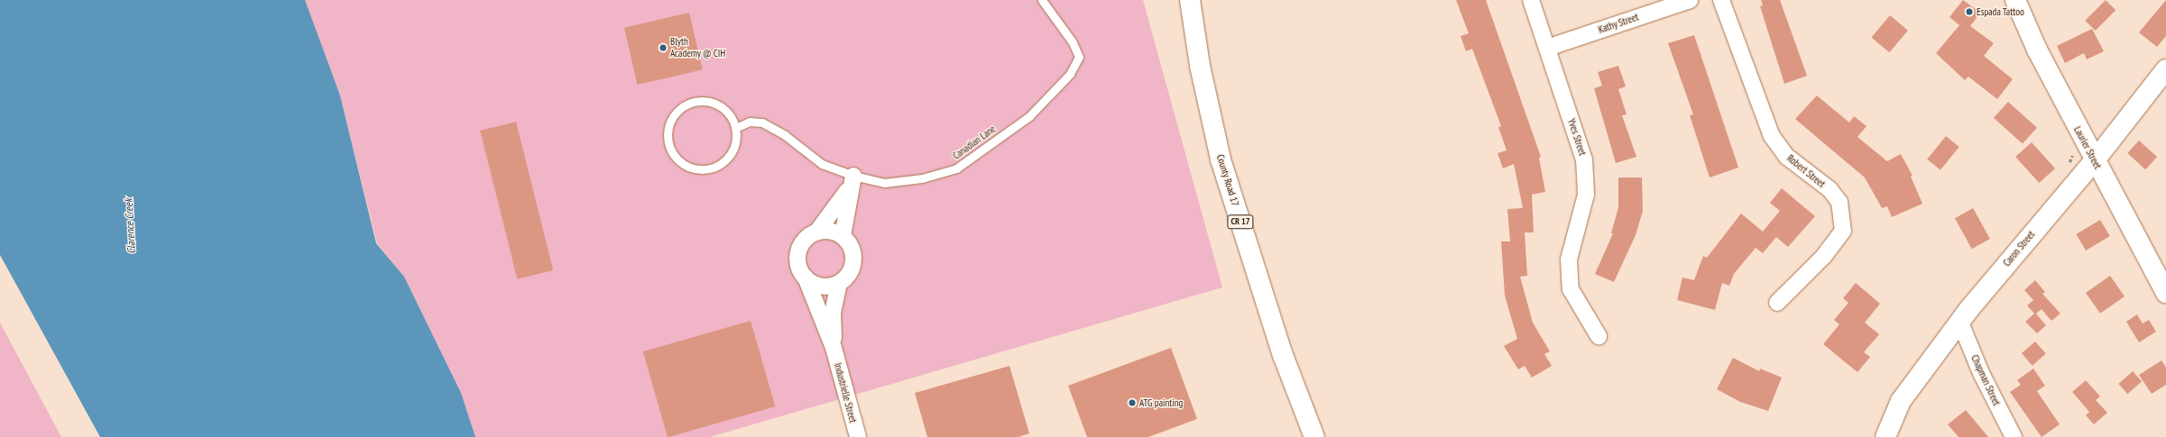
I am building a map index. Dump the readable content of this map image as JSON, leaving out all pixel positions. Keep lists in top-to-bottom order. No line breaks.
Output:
{"streets":{"main road":["Laurier Street","County Road 17","CR 17","Caron Street"],"street":["Kathy Street","Yves Street","Robert Street","Chapman Street","Industrielle Street"],"lane":["Canadian Lane"]},"crossings":[["Kathy Street","Yves Street"],["Canadian Lane","Industrielle Street"],["Laurier Street","Caron Street"],["Caron Street","Chapman Street"]],"water":["Clarence Creek"],"places":["Espada Tattoo","Blyth Academy @ CIH","ATG painting"]}
